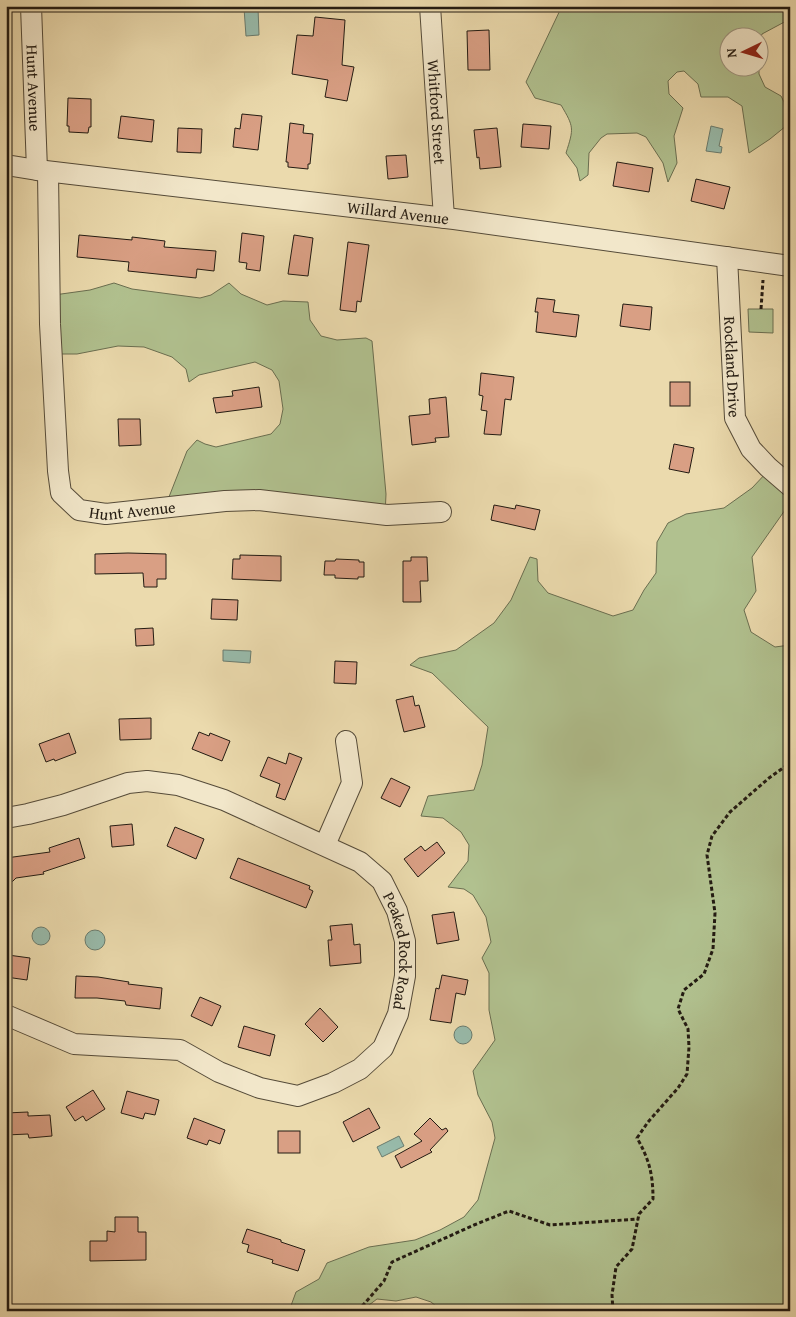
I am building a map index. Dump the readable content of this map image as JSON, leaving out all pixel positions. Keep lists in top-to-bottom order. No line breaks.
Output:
{"streets":{"street":["Hunt Avenue","Whitford Street","Willard Avenue","Rockland Drive","Peaked Rock Road"]},"crossings":[["Hunt Avenue","Willard Avenue"],["Whitford Street","Willard Avenue"],["Willard Avenue","Rockland Drive"]],"north":"left"}
